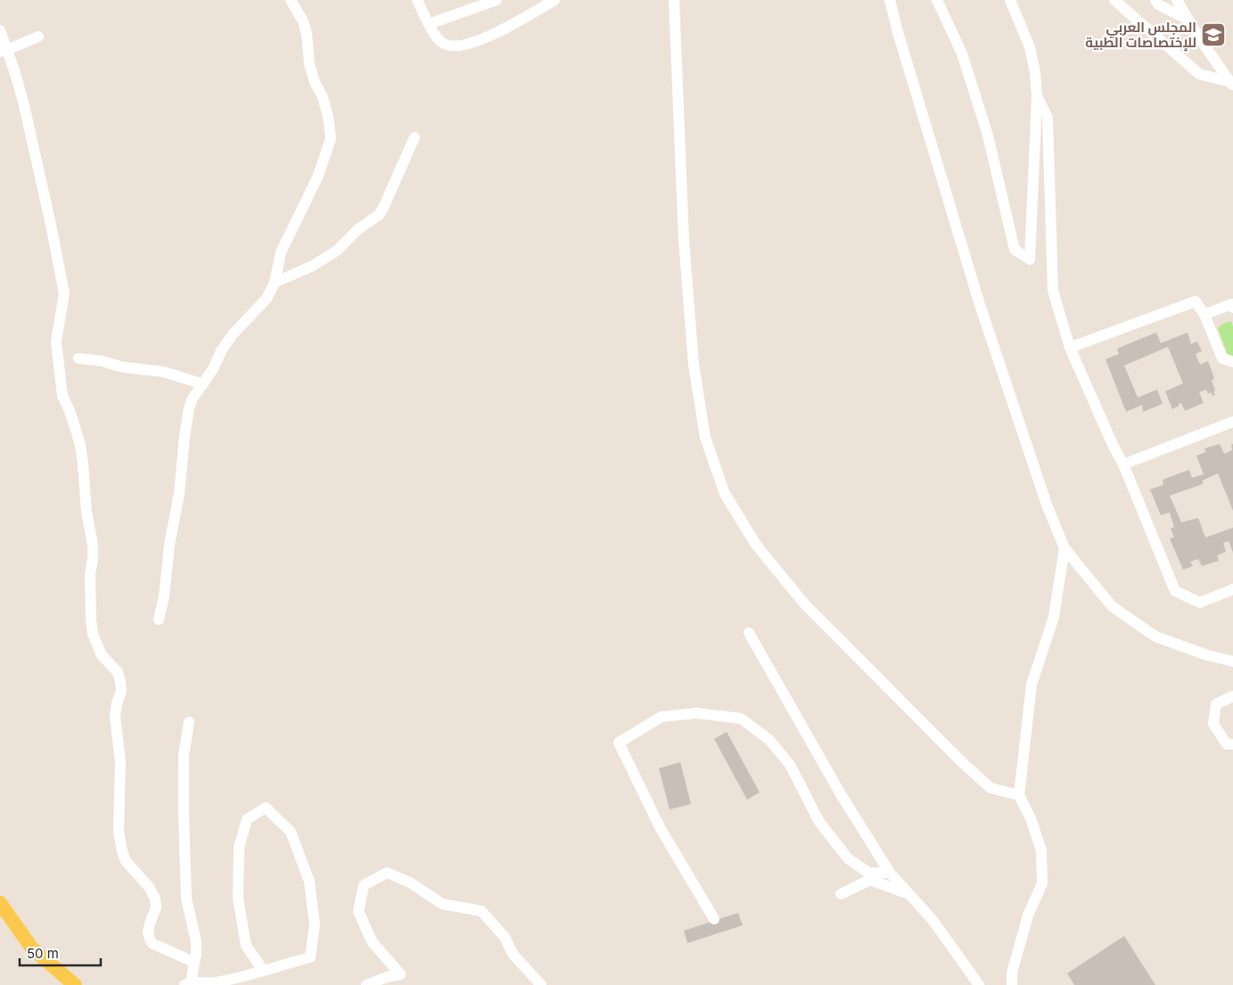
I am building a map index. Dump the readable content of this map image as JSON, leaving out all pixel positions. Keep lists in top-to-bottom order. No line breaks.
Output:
{"places":{"school or university":["المجلس العربي للإختصاصات الطبية"]},"scale_bar":"50 m"}
